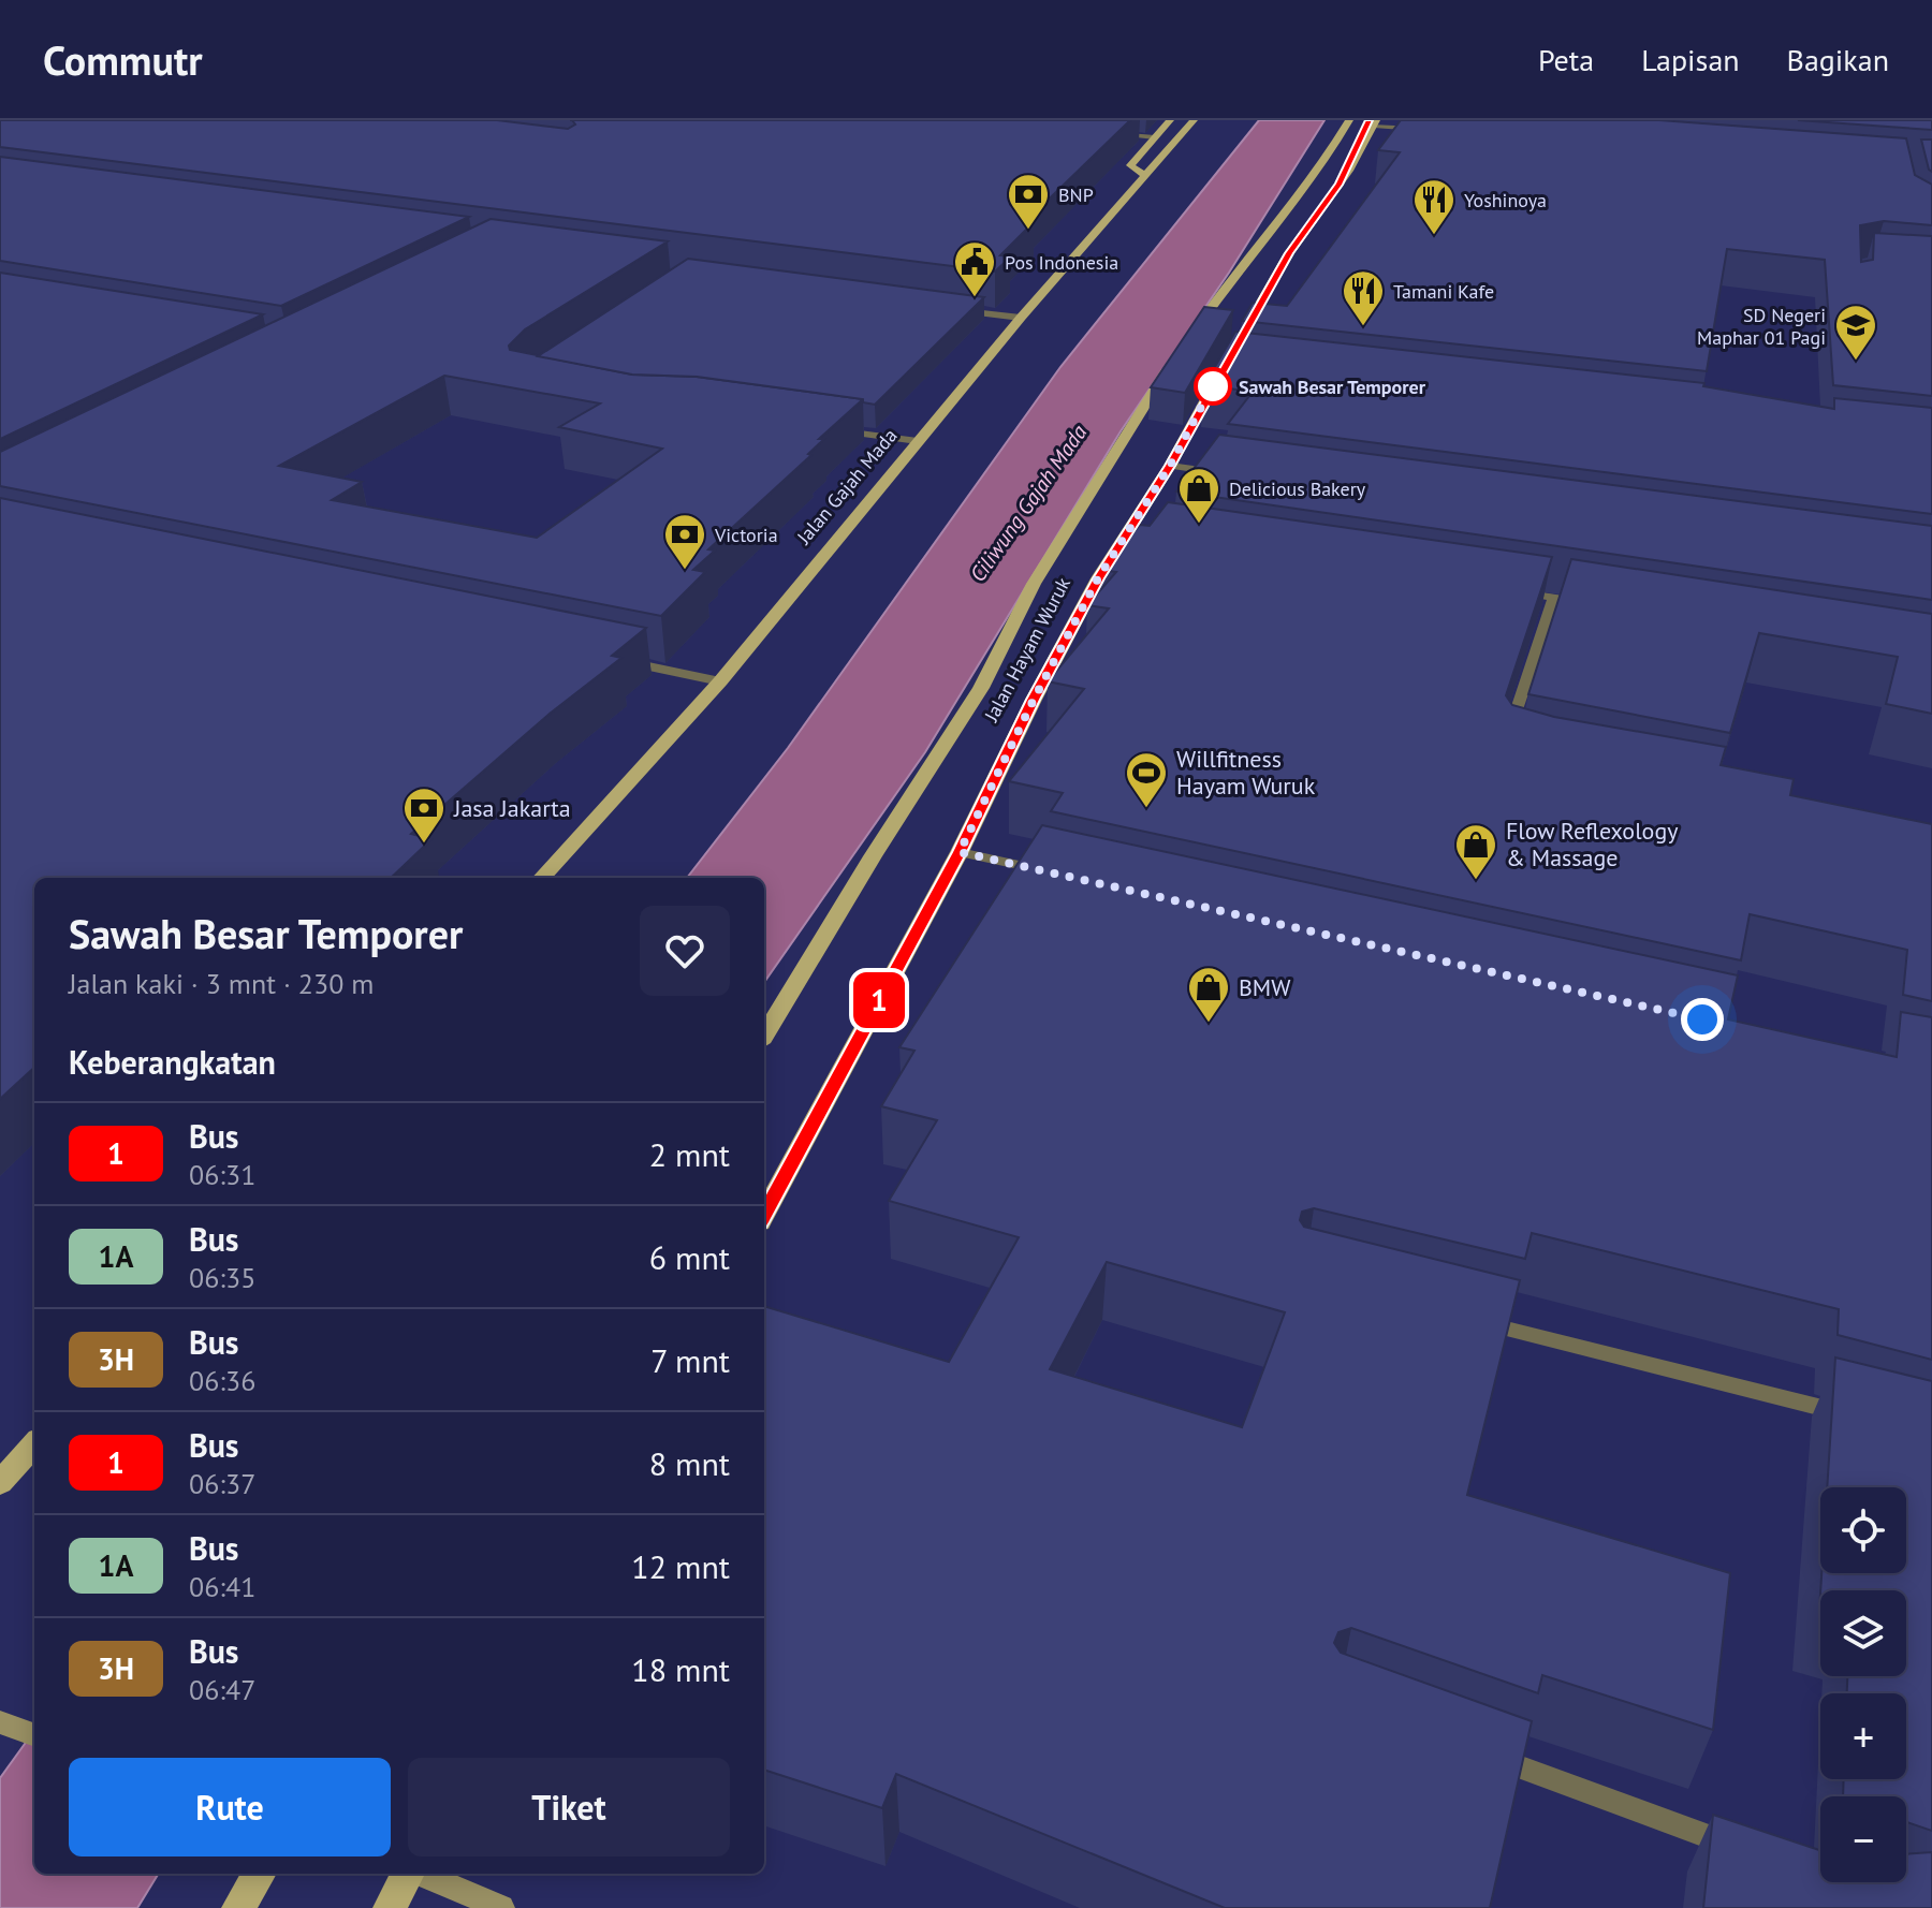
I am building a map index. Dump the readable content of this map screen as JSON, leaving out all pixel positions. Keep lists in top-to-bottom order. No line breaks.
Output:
{"streets":{"main road":["Jalan Gajah Mada","Jalan Hayam Wuruk"]},"water":["Ciliwung Gajah Mada"],"places":{"bank":["BNP","Victoria","Jasa Jakarta"],"restaurant":["Yoshinoya","Tamani Kafe"],"public building":["Pos Indonesia"],"school or university":["SD Negeri Maphar 01 Pagi"],"other":["Sawah Besar Temporer"],"shop":["Delicious Bakery","Flow Reflexology & Massage","BMW"],"sports":["Willfitness Hayam Wuruk"]},"lines":["bus line 1"],"page":{"header":"Commutr","nav":["Peta","Lapisan","Bagikan"],"on_map":"1","heading":[["Sawah Besar Temporer","Jalan kaki · 3 mnt · 230 m"],"Keberangkatan"],"list":[{"mark":"1","name":"Bus","note":"06:31","value":"2 mnt"},{"mark":"1A","name":"Bus","note":"06:35","value":"6 mnt"},{"mark":"3H","name":"Bus","note":"06:36","value":"7 mnt"},{"mark":"1","name":"Bus","note":"06:37","value":"8 mnt"},{"mark":"1A","name":"Bus","note":"06:41","value":"12 mnt"},{"mark":"3H","name":"Bus","note":"06:47","value":"18 mnt"}],"map_buttons":["+","−"],"buttons":["Rute","Tiket"]}}
